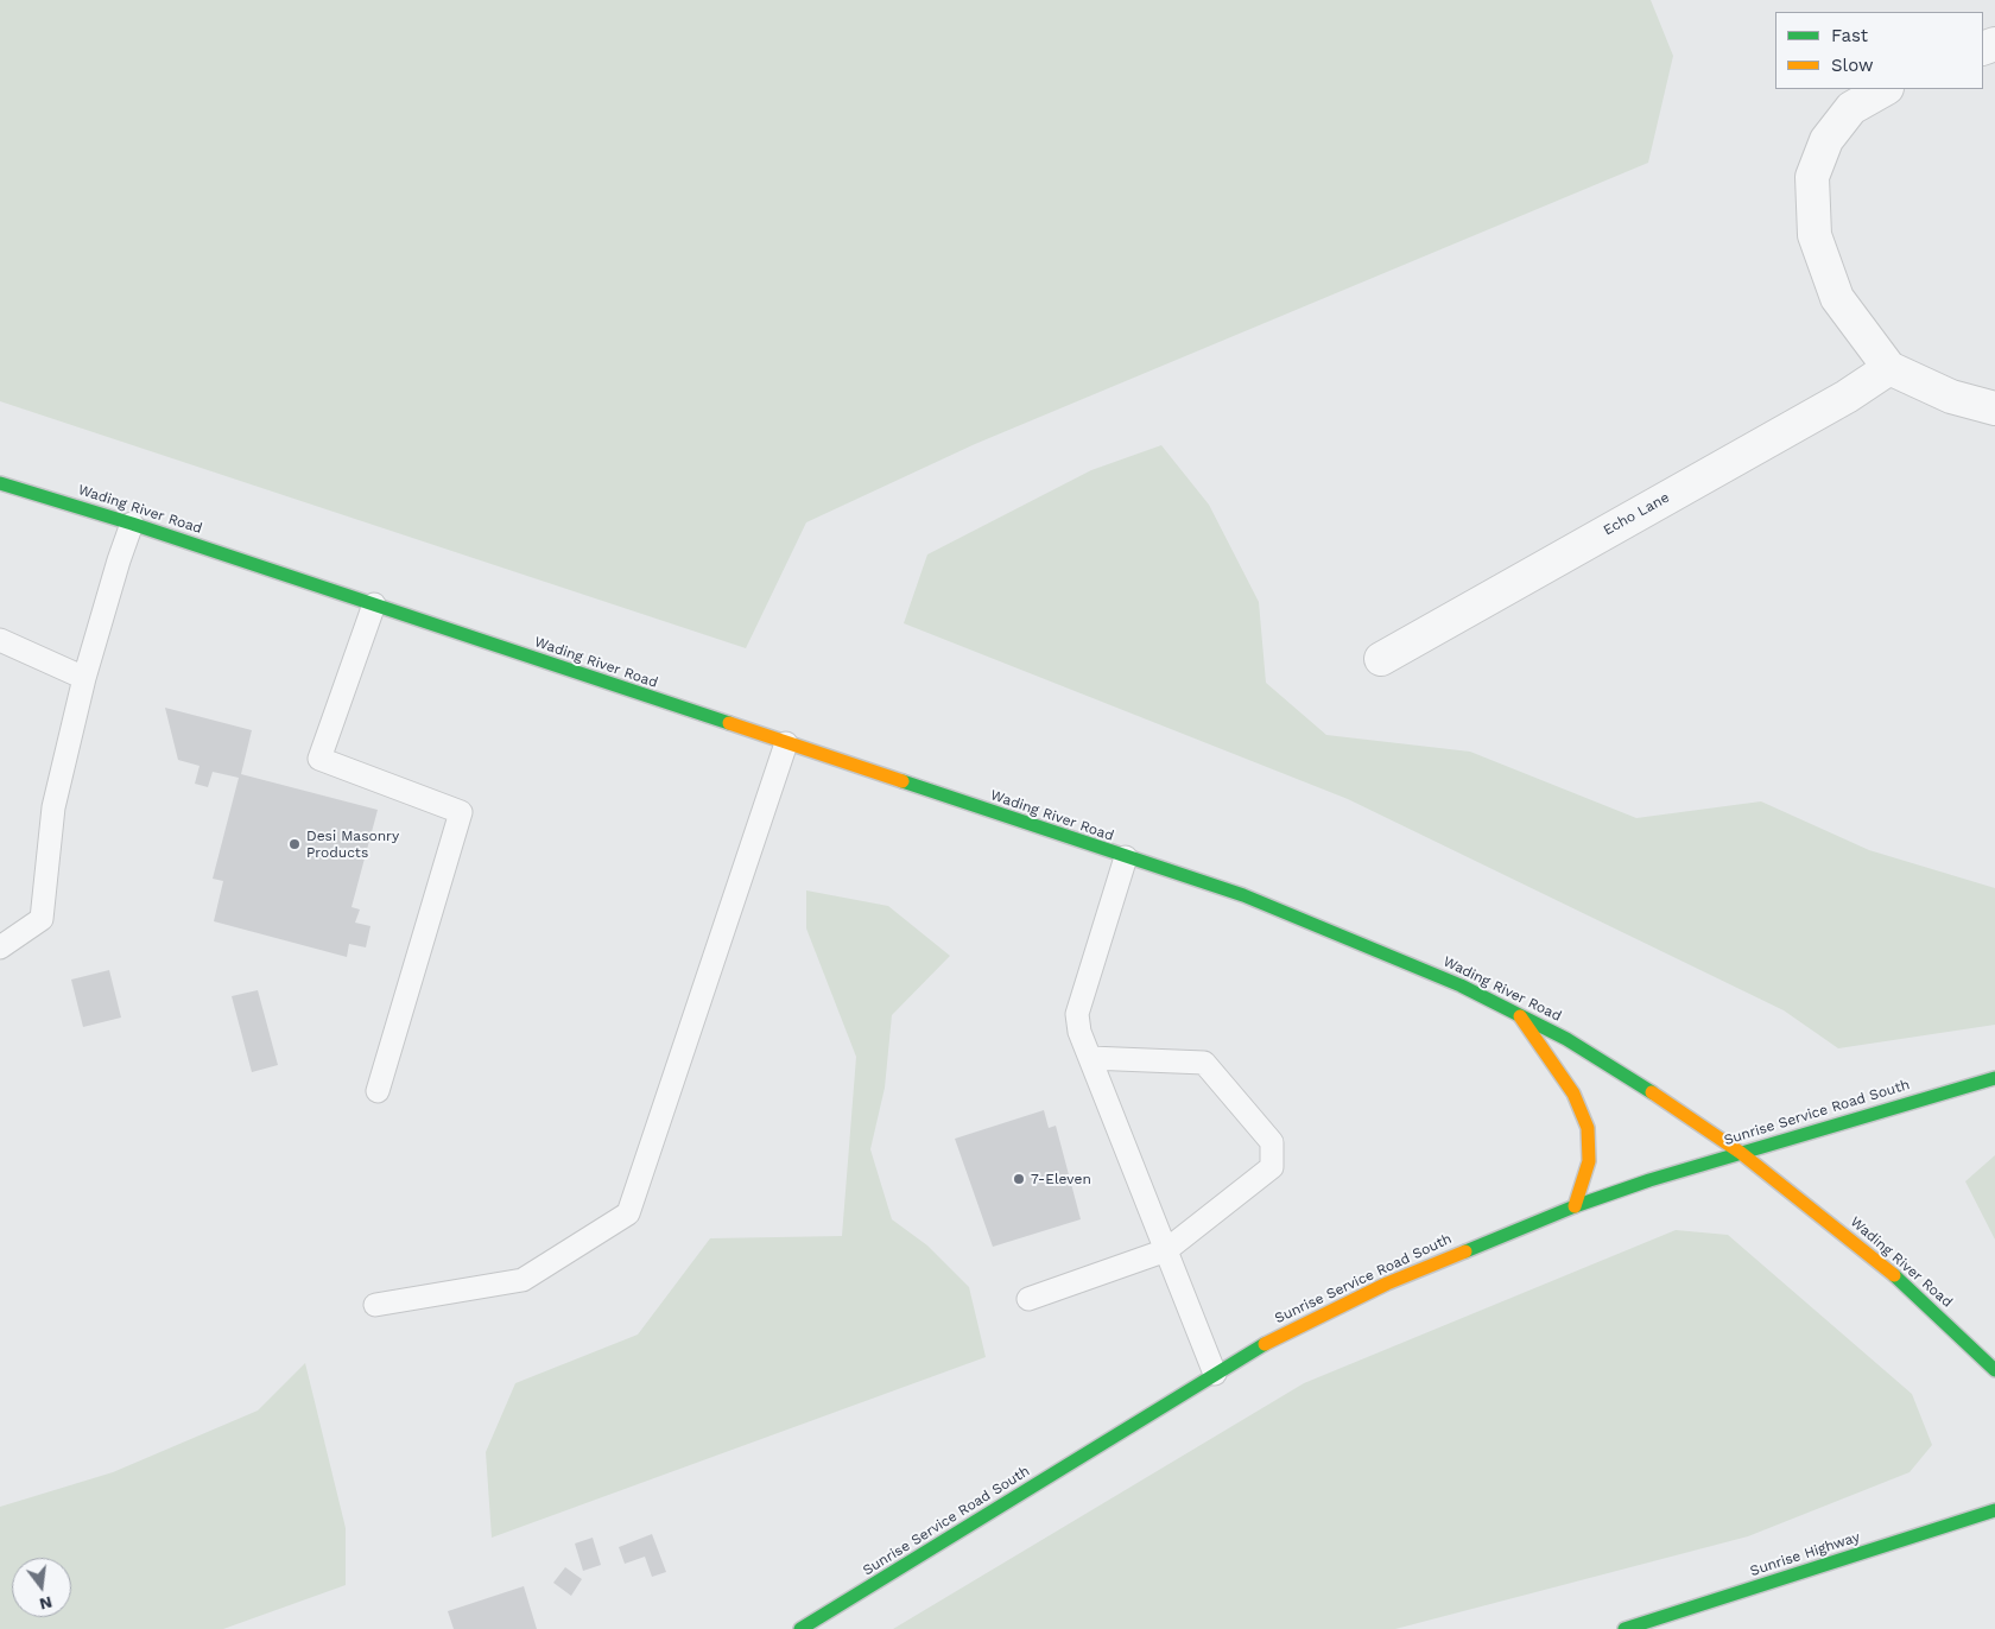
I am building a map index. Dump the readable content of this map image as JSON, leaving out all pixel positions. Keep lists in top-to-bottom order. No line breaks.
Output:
{"streets":{"main road":["Wading River Road","Sunrise Service Road South","Sunrise Highway"],"street":["Echo Lane"]},"crossings":[["Wading River Road","Sunrise Service Road South"]],"places":["Desi Masonry Products","7-Eleven"],"legend":["Fast","Slow"],"north":"bottom"}
